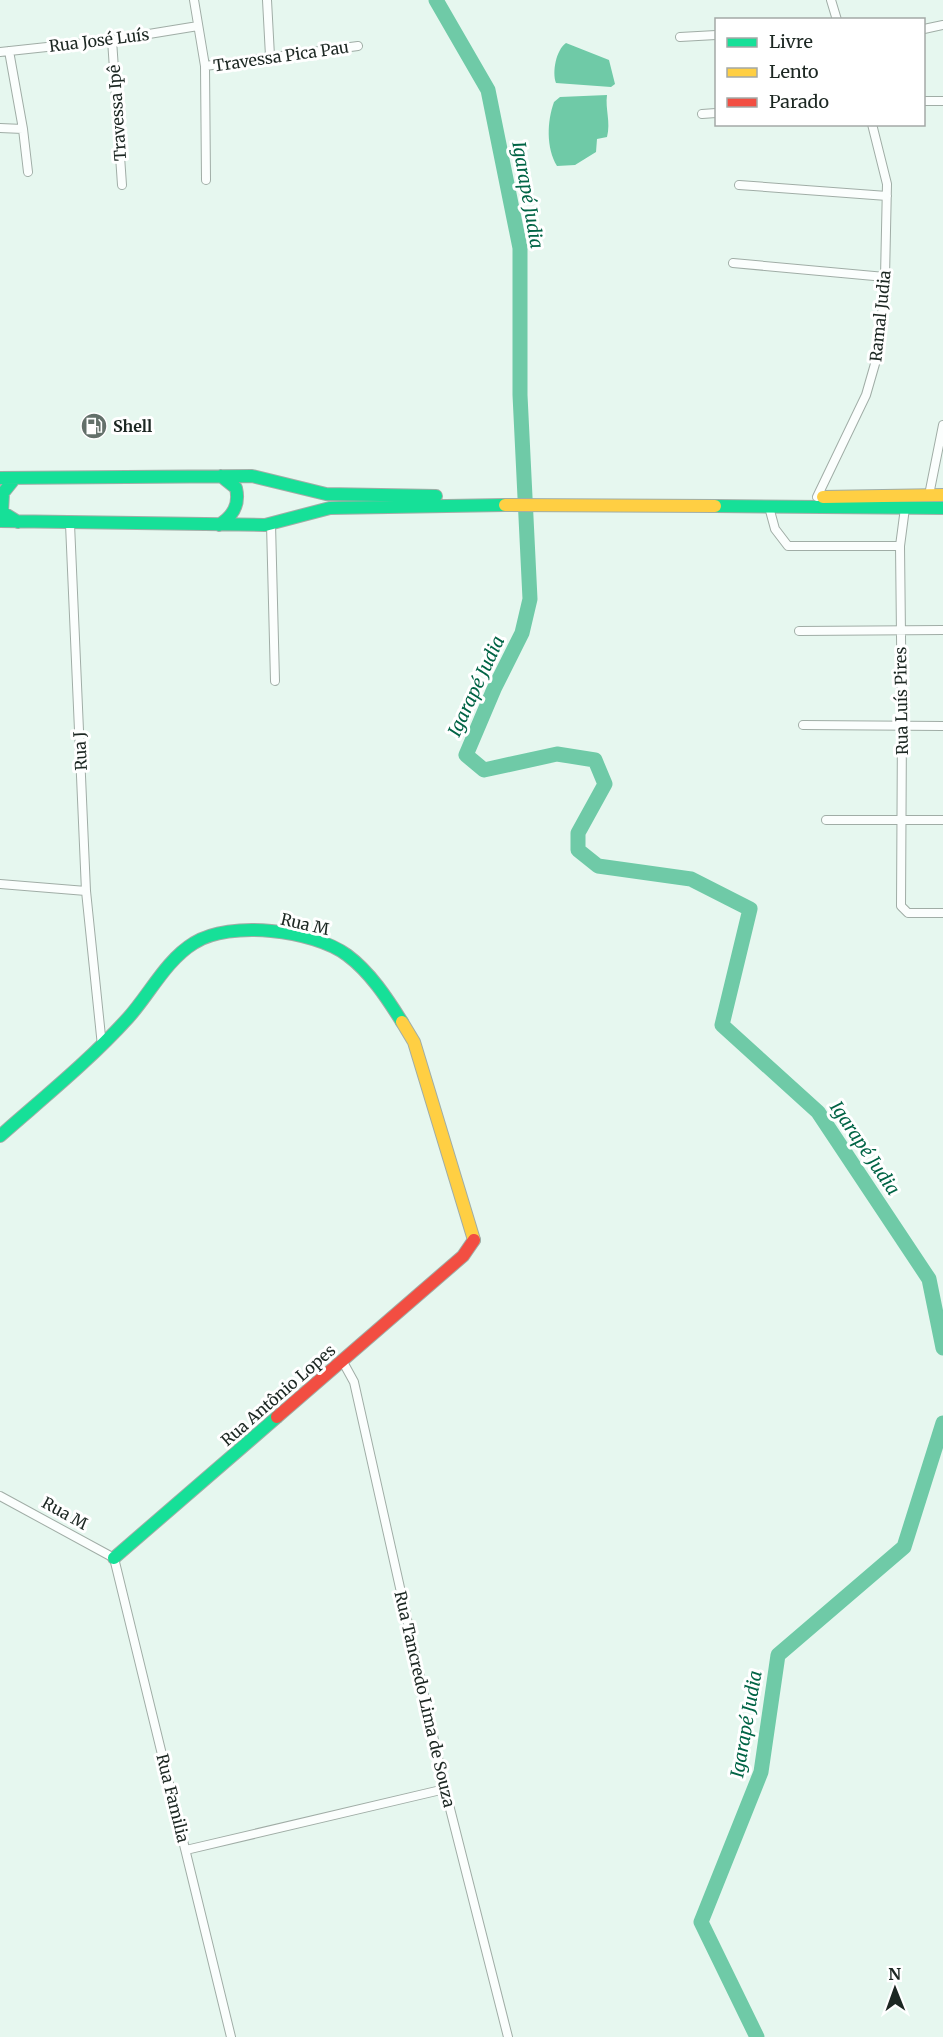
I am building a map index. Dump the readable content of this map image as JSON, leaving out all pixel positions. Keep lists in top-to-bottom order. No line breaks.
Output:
{"streets":{"main road":["Rua M","Rua Antônio Lopes"],"street":["Rua José Luís","Travessa Pica Pau","Travessa Ipê","Ramal Judia","Rua Luís Pires","Rua J","Rua Tancredo Lima de Souza","Rua Familia"]},"crossings":[["Rua José Luís","Travessa Ipê"],["Rua J","Rua M"],["Rua M","Rua Antônio Lopes"],["Rua M","Rua Familia"],["Rua Antônio Lopes","Rua Tancredo Lima de Souza"],["Rua Antônio Lopes","Rua Familia"]],"water":["Igarapé Judia"],"places":{"fuel station":["Shell"]},"legend":["Livre","Lento","Parado"],"north":"top"}
